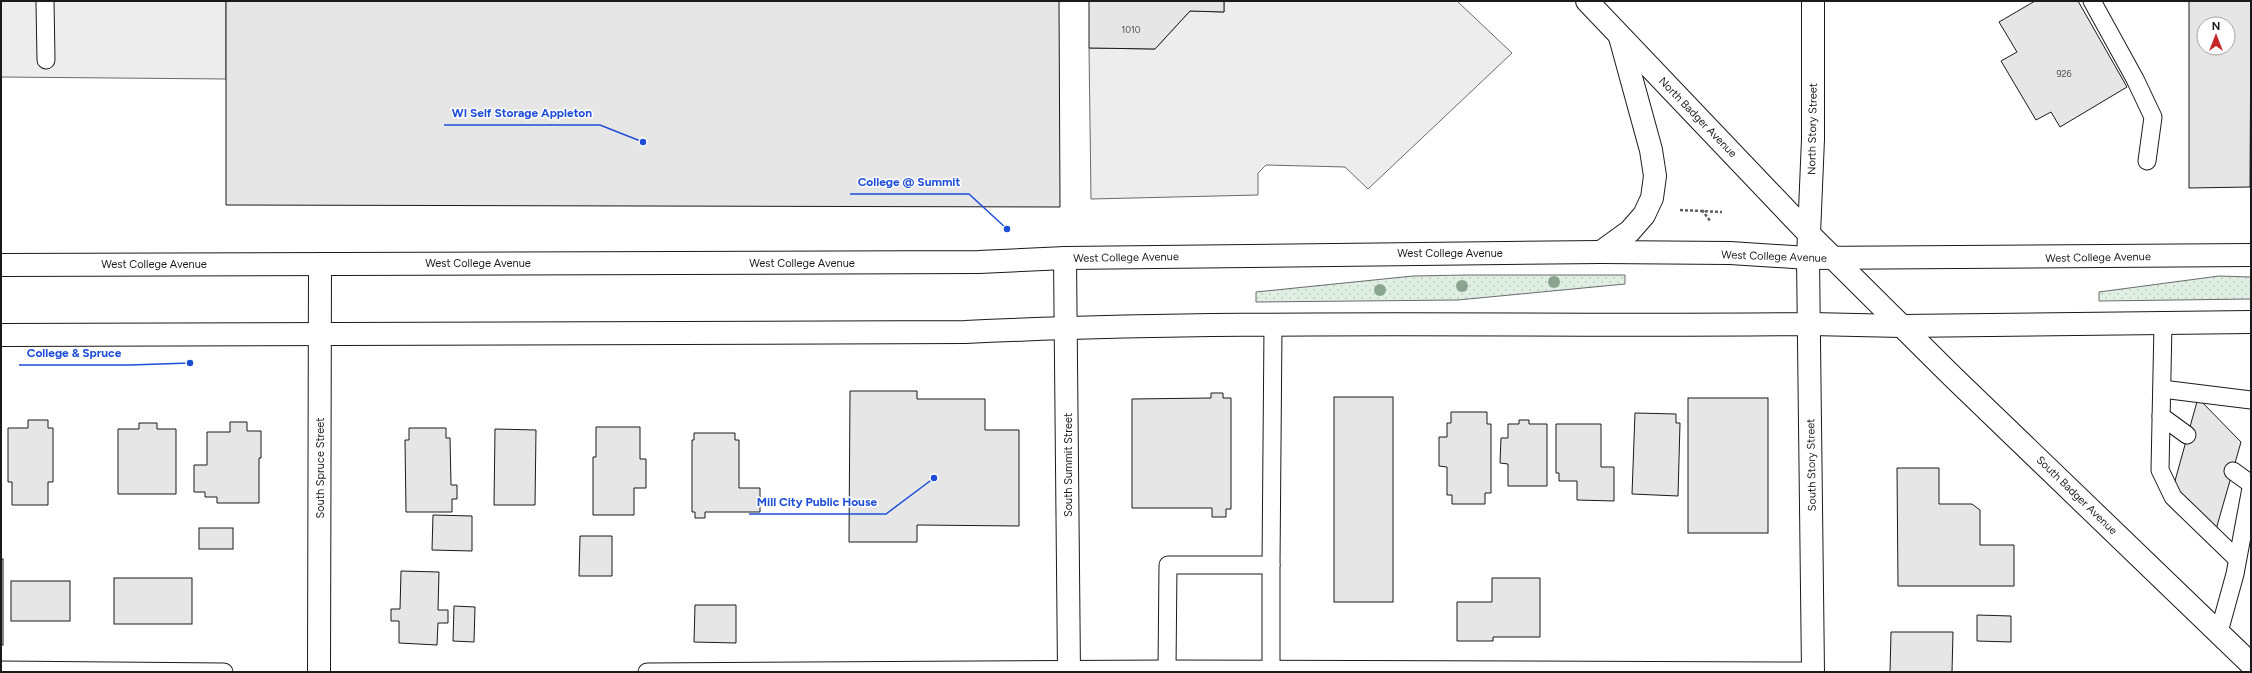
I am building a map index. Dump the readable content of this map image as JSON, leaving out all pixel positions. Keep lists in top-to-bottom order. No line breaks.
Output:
{"streets":{"main road":["North Badger Avenue","North Story Street","West College Avenue","South Summit Street","South Story Street","South Spruce Street","South Badger Avenue"]},"crossings":[["North Badger Avenue","North Story Street"],["North Badger Avenue","West College Avenue"],["North Badger Avenue","South Badger Avenue"],["North Story Street","West College Avenue"],["North Story Street","South Story Street"],["West College Avenue","South Summit Street"],["West College Avenue","South Story Street"],["West College Avenue","South Spruce Street"],["West College Avenue","South Badger Avenue"]],"places":["WI Self Storage Appleton","College @ Summit","College & Spruce","Mill City Public House"],"house_numbers":["1010","926"],"north":"top"}
